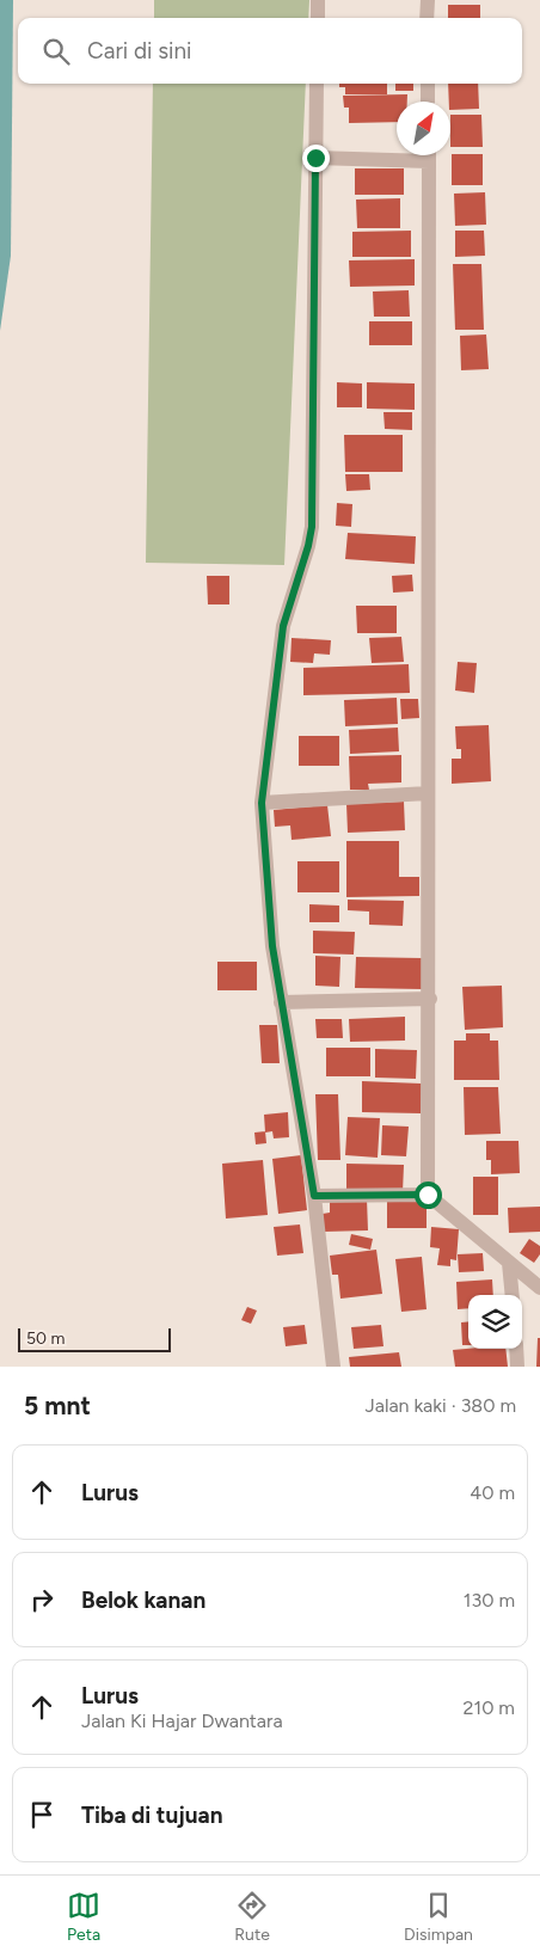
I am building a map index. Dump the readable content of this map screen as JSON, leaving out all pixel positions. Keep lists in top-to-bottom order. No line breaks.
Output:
{"scale_bar":"50 m","north":"top right","page":{"search":"Cari di sini","scale":"50 m","heading":["5 mnt","Jalan kaki · 380 m"],"list":[["Lurus","40 m"],["Belok kanan","130 m"],["Lurus","Jalan Ki Hajar Dwantara","210 m"],"Tiba di tujuan"],"nav":["Peta","Rute","Disimpan"]}}
